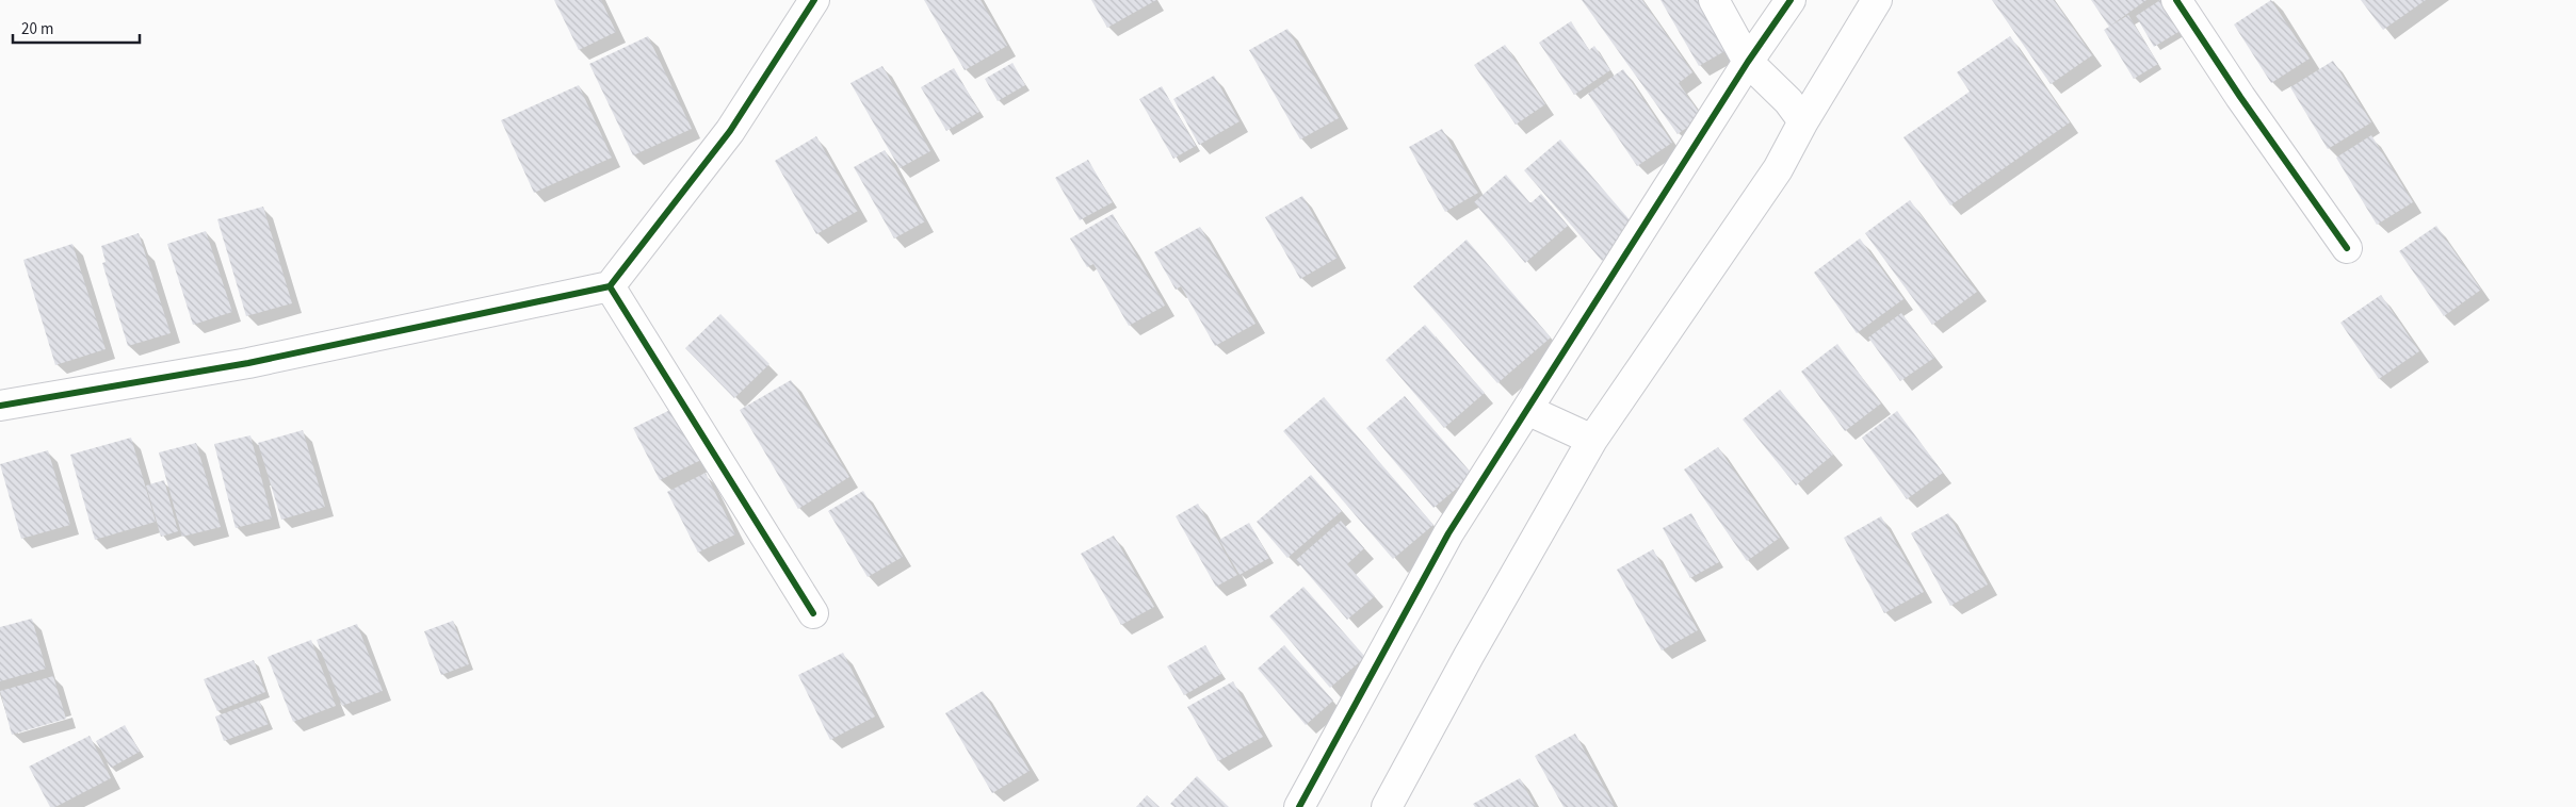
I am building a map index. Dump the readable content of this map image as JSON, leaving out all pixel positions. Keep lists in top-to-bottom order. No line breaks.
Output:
{"scale_bar":"20 m"}
